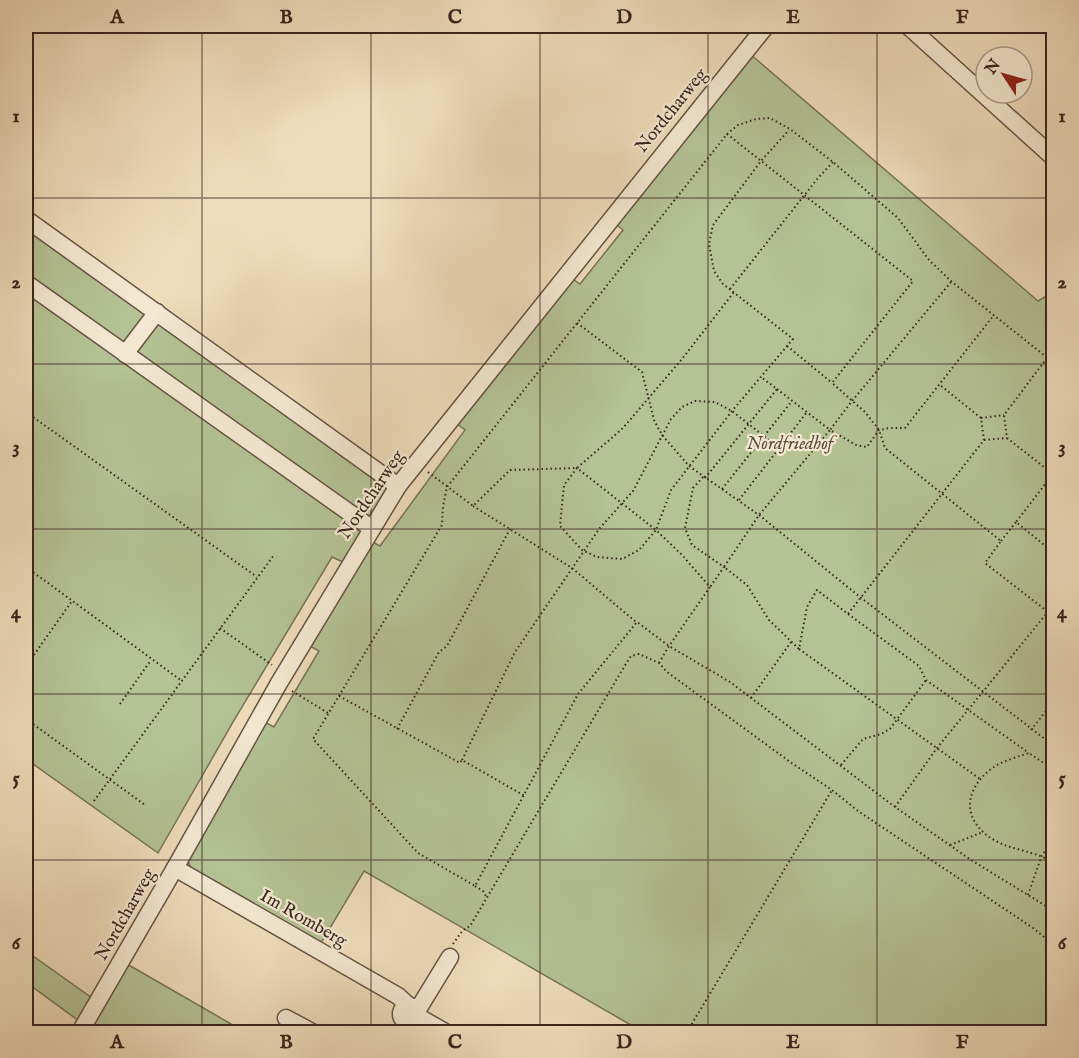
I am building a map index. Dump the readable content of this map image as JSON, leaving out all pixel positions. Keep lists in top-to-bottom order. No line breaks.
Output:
{"streets":{"street":["Nordcharweg","Im Romberg"]},"crossings":[["Nordcharweg","Im Romberg"]],"parks":["Nordfriedhof"],"north":"top left","grid":{"columns":["A","B","C","D","E","F"],"rows":["1","2","3","4","5","6"]}}
